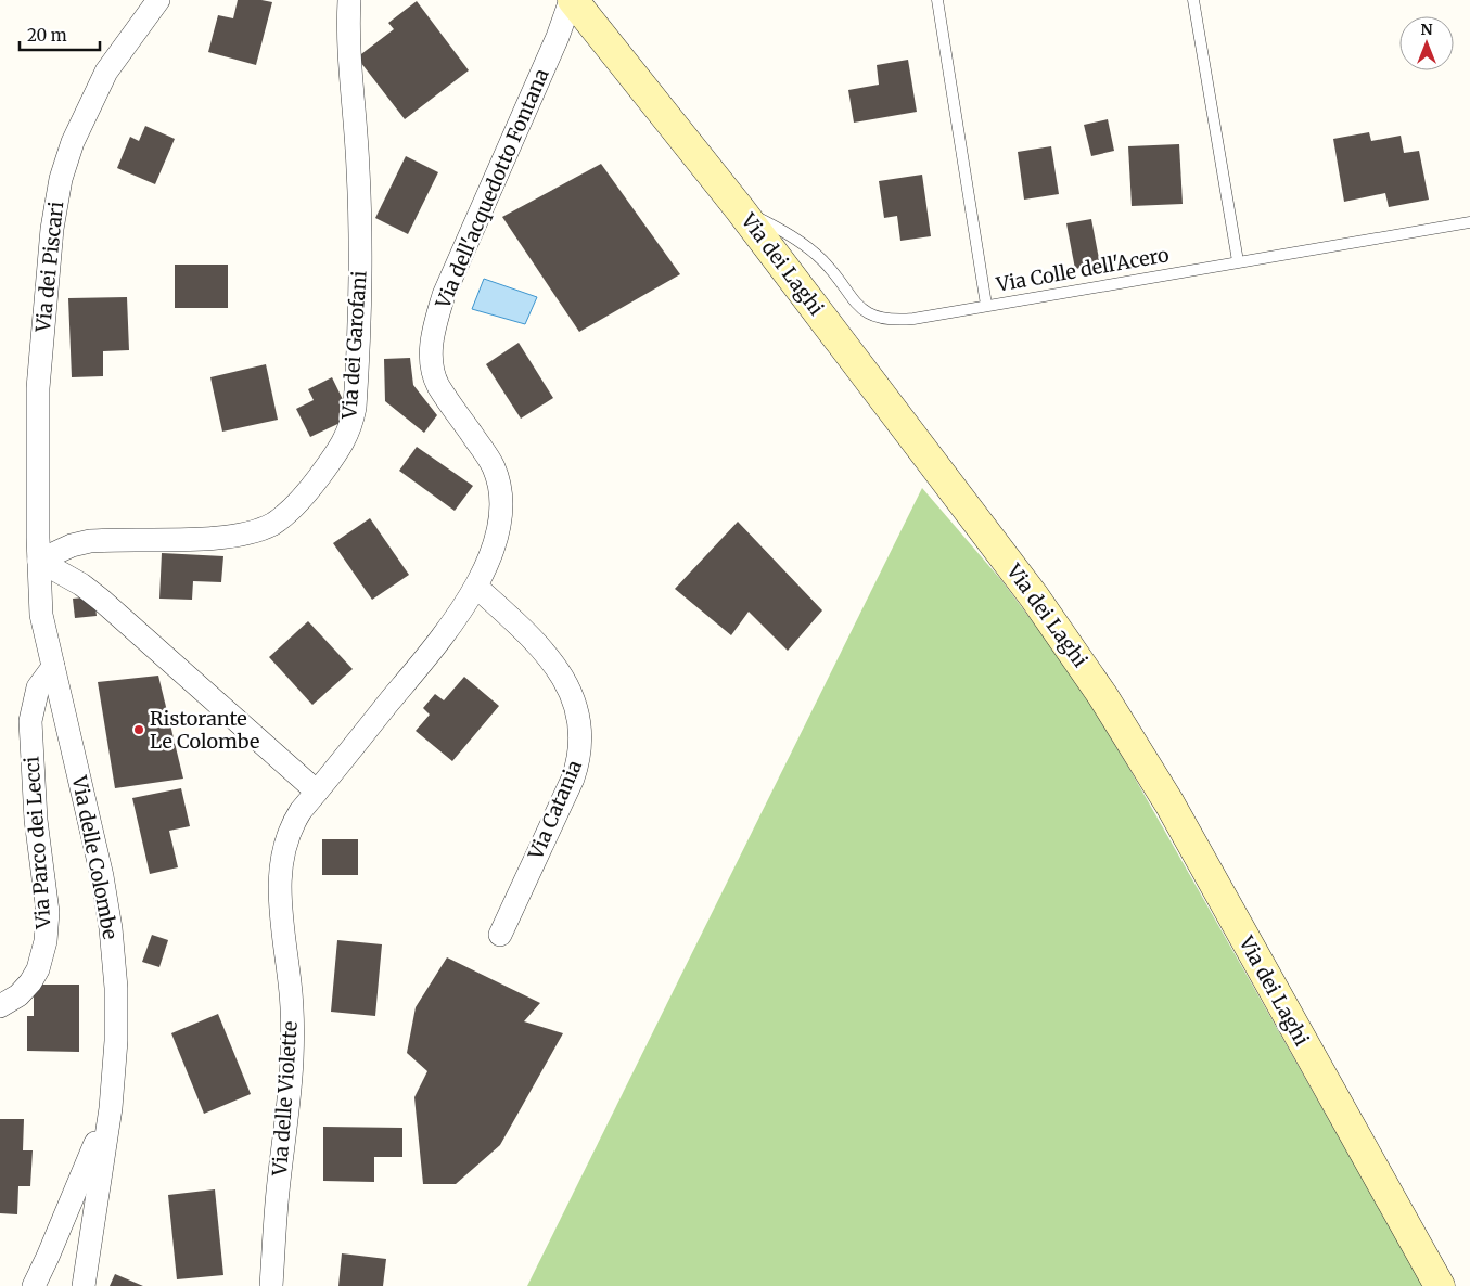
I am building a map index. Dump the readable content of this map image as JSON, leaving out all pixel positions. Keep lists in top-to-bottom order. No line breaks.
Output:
{"streets":{"main road":["Via dei Laghi"],"street":["Via dell'acquedotto Fontana","Via dei Piscari","Via dei Garofani","Via Catania","Via Parco dei Lecci","Via delle Colombe","Via delle Violette"],"lane":["Via Colle dell'Acero"]},"crossings":[["Via dell'acquedotto Fontana","Via dei Laghi"],["Via dell'acquedotto Fontana","Via Catania"],["Via dell'acquedotto Fontana","Via delle Violette"],["Via dei Laghi","Via Colle dell'Acero"],["Via dei Piscari","Via dei Garofani"],["Via dei Piscari","Via delle Colombe"],["Via dei Garofani","Via delle Colombe"],["Via Parco dei Lecci","Via delle Colombe"]],"places":["Ristorante Le Colombe"],"scale_bar":"20 m","north":"top"}
